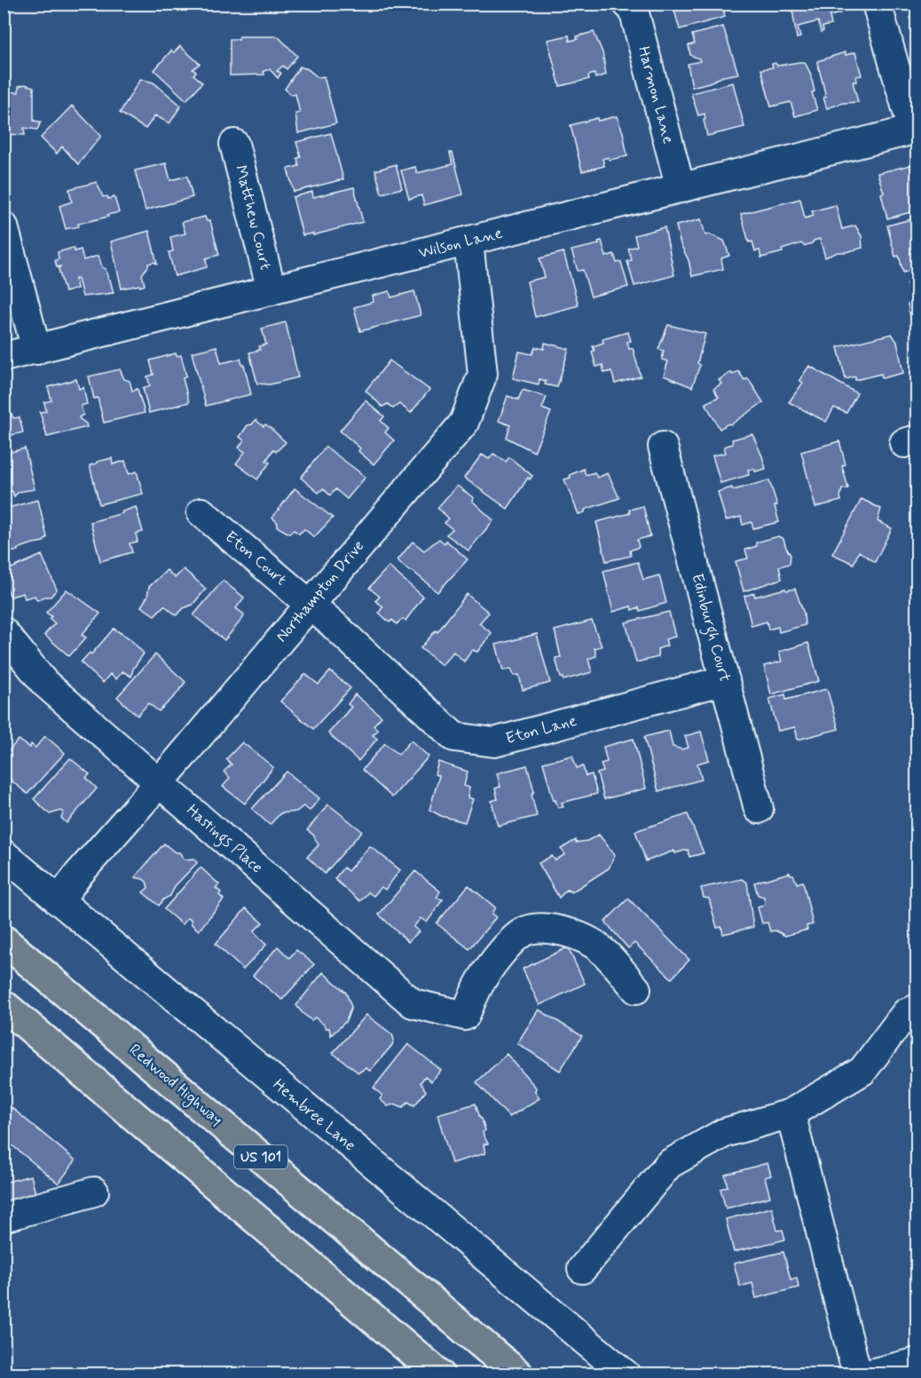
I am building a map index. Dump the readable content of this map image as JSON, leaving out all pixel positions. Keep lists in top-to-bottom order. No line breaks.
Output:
{"streets":{"highway":["Redwood Highway","US 101"],"street":["Harmon Lane","Matthew Court","Wilson Lane","Eton Court","Northampton Drive","Edinburgh Court","Eton Lane","Hastings Place","Hembree Lane"]},"crossings":[["Harmon Lane","Wilson Lane"],["Matthew Court","Wilson Lane"],["Wilson Lane","Northampton Drive"],["Eton Court","Northampton Drive"],["Eton Court","Eton Lane"],["Northampton Drive","Eton Lane"],["Northampton Drive","Hastings Place"],["Northampton Drive","Hembree Lane"],["Edinburgh Court","Eton Lane"]]}
